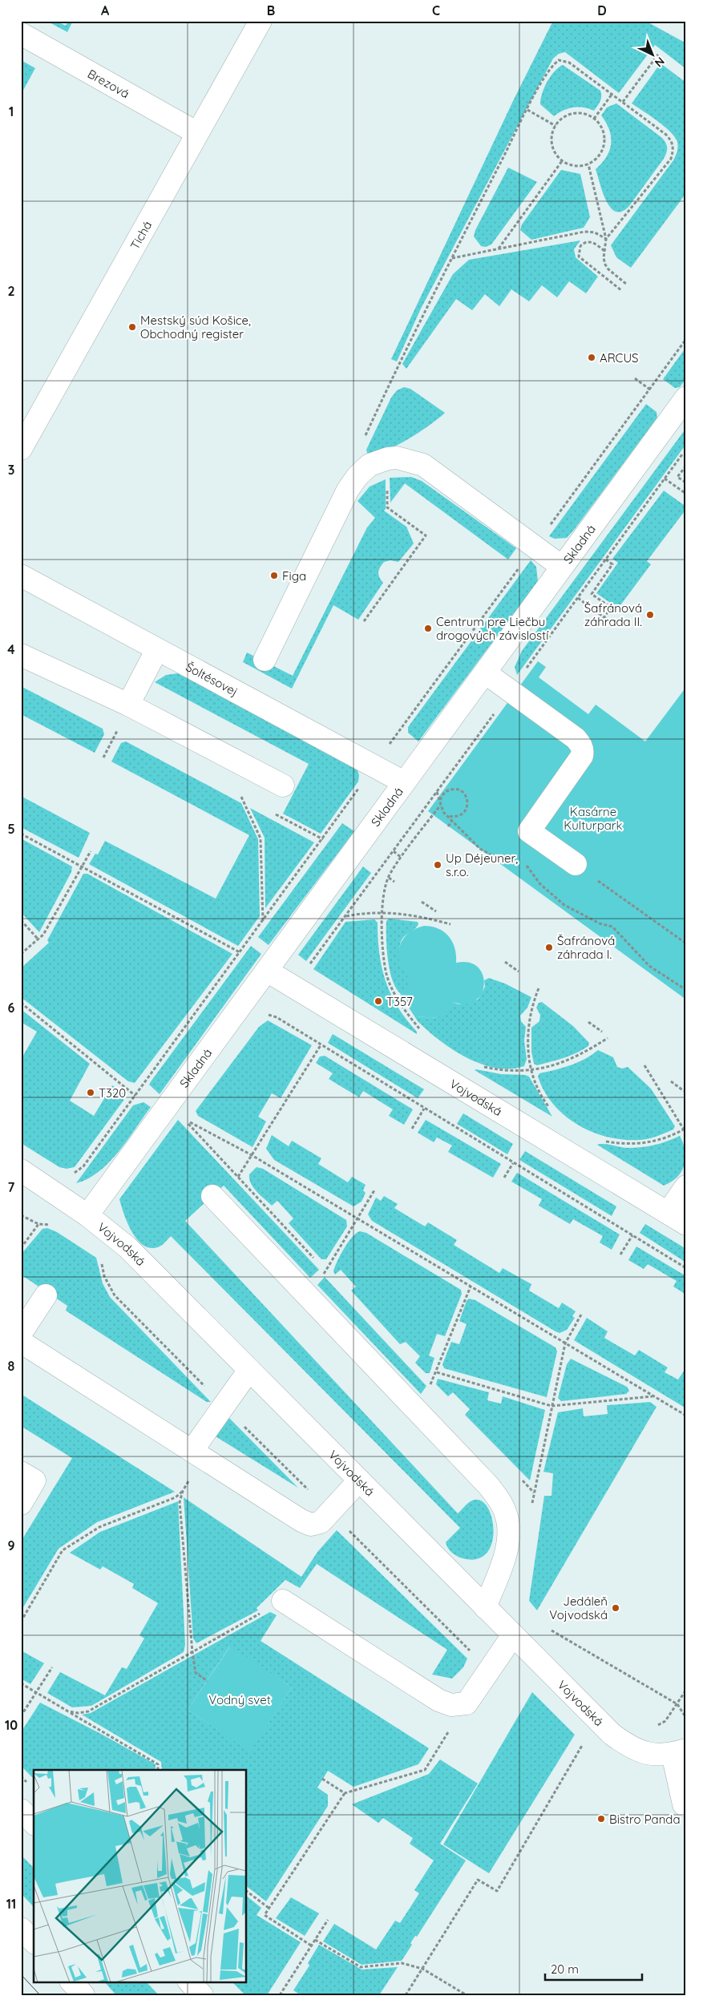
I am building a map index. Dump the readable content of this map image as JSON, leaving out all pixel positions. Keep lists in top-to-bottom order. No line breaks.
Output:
{"streets":{"street":["Brezová","Tichá","Skladná","Šoltésovej","Vojvodská"]},"crossings":[["Brezová","Tichá"],["Skladná","Šoltésovej"],["Skladná","Vojvodská"]],"parks":["Kasárne Kulturpark","Vodný svet"],"places":["Mestský súd Košice, Obchodný register","ARCUS","Figa","Šafránová záhrada II.","Centrum pre Liečbu drogových závislostí","Up Déjeuner, s.r.o.","Šafránová záhrada I.","T357","T320","Jedáleň Vojvodská","Bistro Panda"],"scale_bar":"20 m","north":"bottom right","grid":{"columns":["A","B","C","D"],"rows":["1","2","3","4","5","6","7","8","9","10","11"]}}
